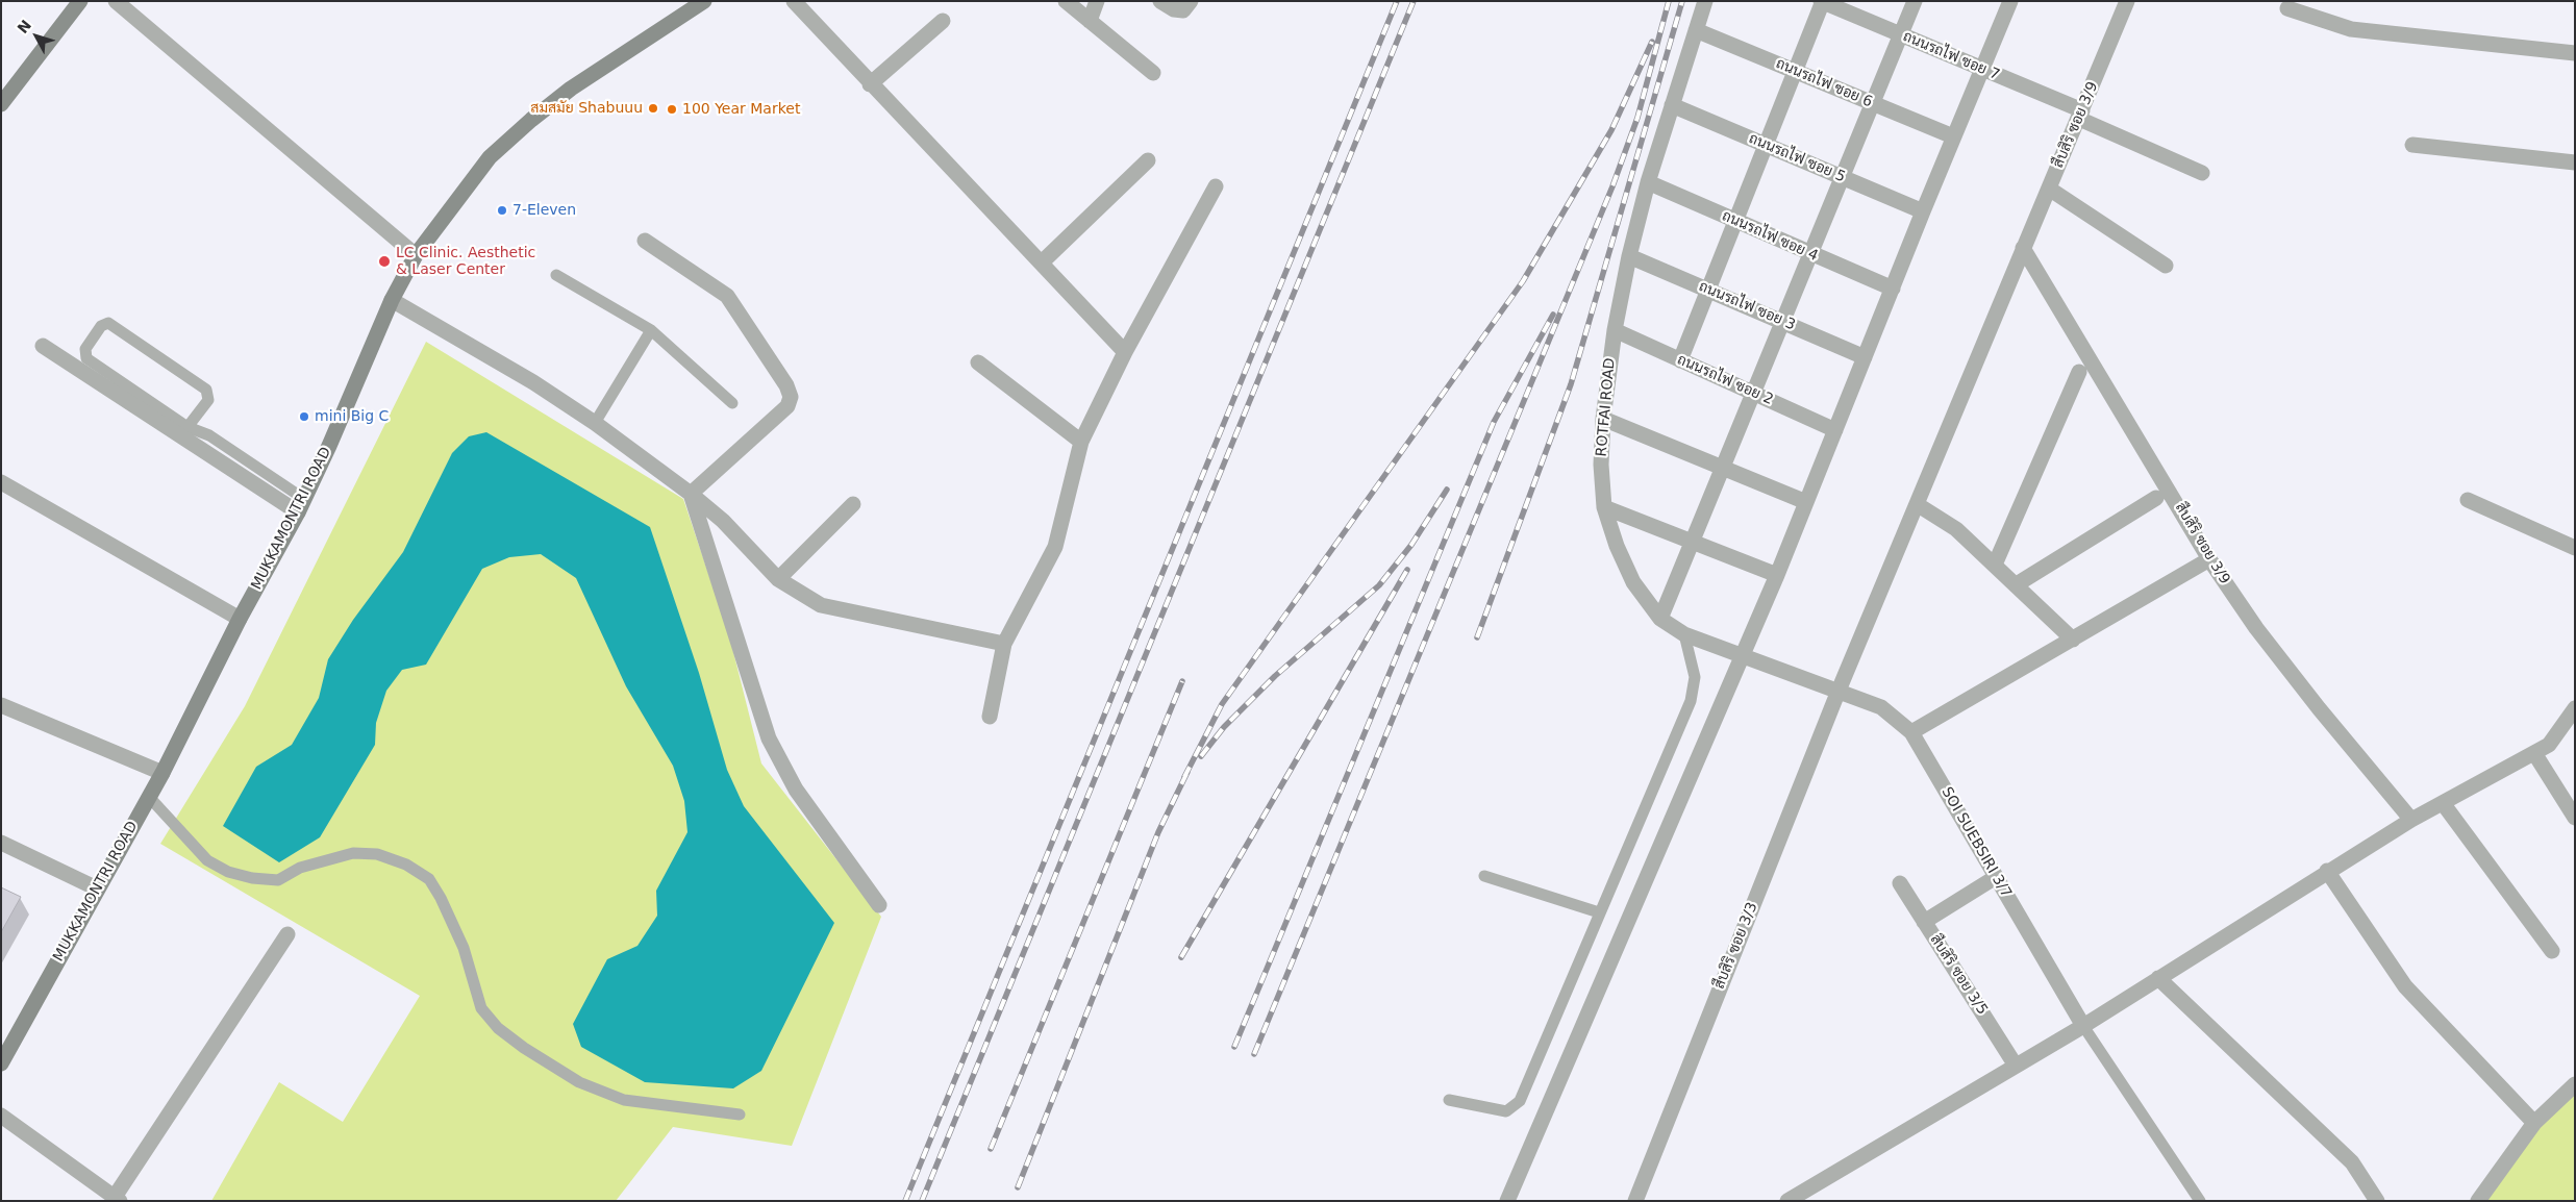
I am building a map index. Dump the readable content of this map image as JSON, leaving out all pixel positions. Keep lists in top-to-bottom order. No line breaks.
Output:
{"streets":{"main road":["MUKKAMONTRI ROAD"],"street":["ถนนรถไฟ ซอย 7","ถนนรถไฟ ซอย 6","สืบสิริ ซอย 3/9","ถนนรถไฟ ซอย 5","ถนนรถไฟ ซอย 4","ถนนรถไฟ ซอย 3","ถนนรถไฟ ซอย 2","ROTFAI ROAD","SOI SUEBSIRI 3/7","สืบสิริ ซอย 3/3","สืบสิริ ซอย 3/5"]},"crossings":[["ถนนรถไฟ ซอย 7","สืบสิริ ซอย 3/9"],["ถนนรถไฟ ซอย 6","ROTFAI ROAD"],["สืบสิริ ซอย 3/9","ROTFAI ROAD"],["สืบสิริ ซอย 3/9","SOI SUEBSIRI 3/7"],["สืบสิริ ซอย 3/9","สืบสิริ ซอย 3/3"],["ถนนรถไฟ ซอย 5","ROTFAI ROAD"],["ถนนรถไฟ ซอย 4","ROTFAI ROAD"],["ถนนรถไฟ ซอย 3","ROTFAI ROAD"],["ถนนรถไฟ ซอย 2","ROTFAI ROAD"],["ROTFAI ROAD","SOI SUEBSIRI 3/7"],["ROTFAI ROAD","สืบสิริ ซอย 3/3"],["SOI SUEBSIRI 3/7","สืบสิริ ซอย 3/3"]],"places":["สมสมัย Shabuuu","100 Year Market","7-Eleven","LC Clinic. Aesthetic & Laser Center","mini Big C"],"north":"top left"}
